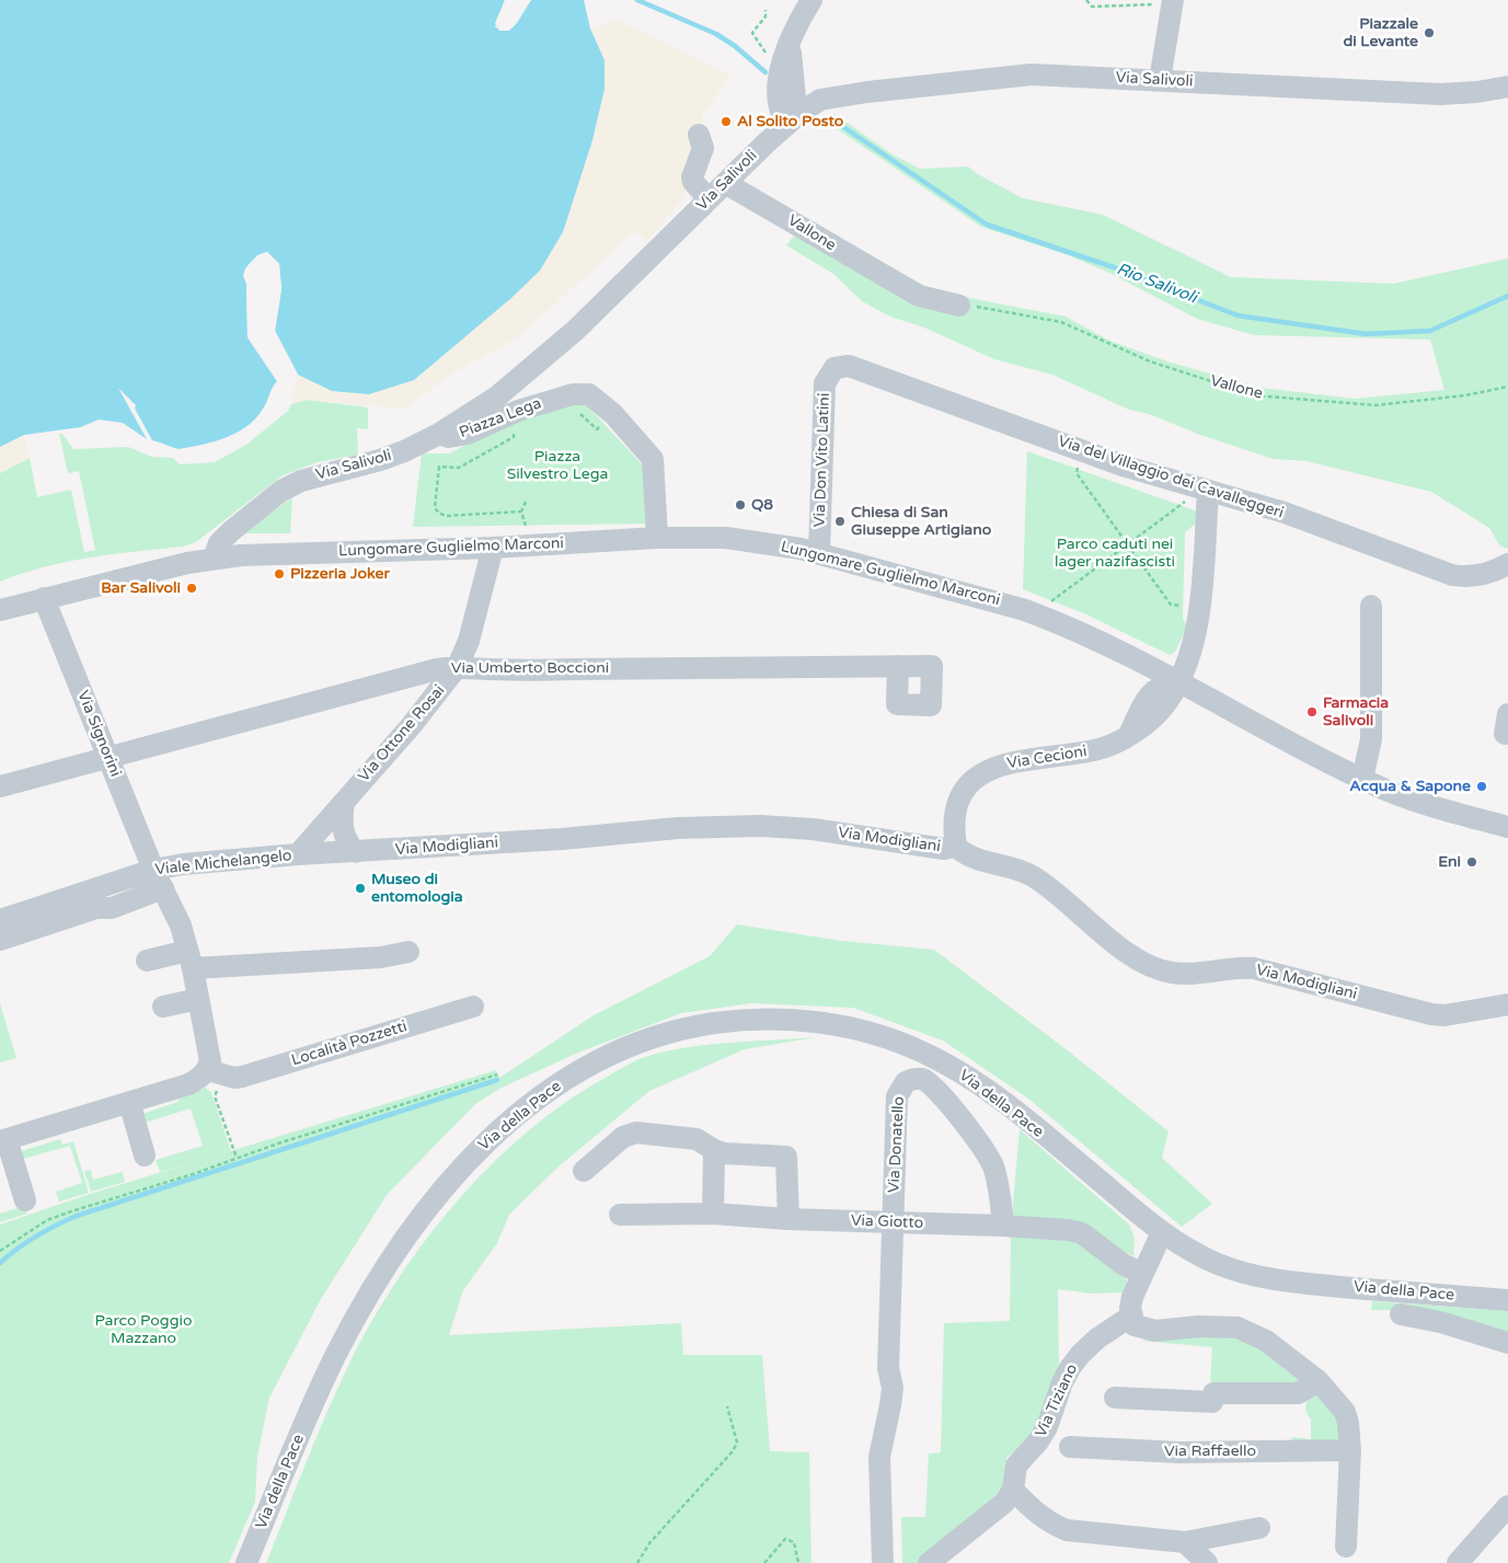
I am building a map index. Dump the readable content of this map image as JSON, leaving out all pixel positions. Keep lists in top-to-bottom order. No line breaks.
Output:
{"streets":{"street":["Via Salivoli","Vallone","Piazza Lega","Via Don Vito Latini","Via del Villaggio dei Cavalleggeri","Lungomare Guglielmo Marconi","Via Umberto Boccioni","Via Signorini","Via Ottone Rosai","Via Cecioni","Via Modigliani","Viale Michelangelo","Località Pozzetti","Via della Pace","Via Donatello","Via Giotto","Via Tiziano","Via Raffaello"]},"crossings":[["Via Salivoli","Vallone"],["Via Salivoli","Piazza Lega"],["Via Salivoli","Lungomare Guglielmo Marconi"],["Piazza Lega","Lungomare Guglielmo Marconi"],["Via Don Vito Latini","Via del Villaggio dei Cavalleggeri"],["Via Don Vito Latini","Lungomare Guglielmo Marconi"],["Via del Villaggio dei Cavalleggeri","Via Cecioni"],["Lungomare Guglielmo Marconi","Via Signorini"],["Lungomare Guglielmo Marconi","Via Ottone Rosai"],["Lungomare Guglielmo Marconi","Via Cecioni"],["Via Umberto Boccioni","Via Signorini"],["Via Umberto Boccioni","Via Ottone Rosai"],["Via Signorini","Viale Michelangelo"],["Via Ottone Rosai","Viale Michelangelo"],["Via Cecioni","Via Modigliani"],["Via Modigliani","Viale Michelangelo"],["Via Donatello","Via Giotto"]],"water":["Rio Salivoli"],"parks":["Piazza Silvestro Lega","Parco caduti nei lager nazifascisti","Parco Poggio Mazzano"],"places":["Piazzale di Levante","Al Solito Posto","Q8","Chiesa di San Giuseppe Artigiano","Pizzeria Joker","Bar Salivoli","Farmacia Salivoli","Acqua & Sapone","Eni","Museo di entomologia"]}
